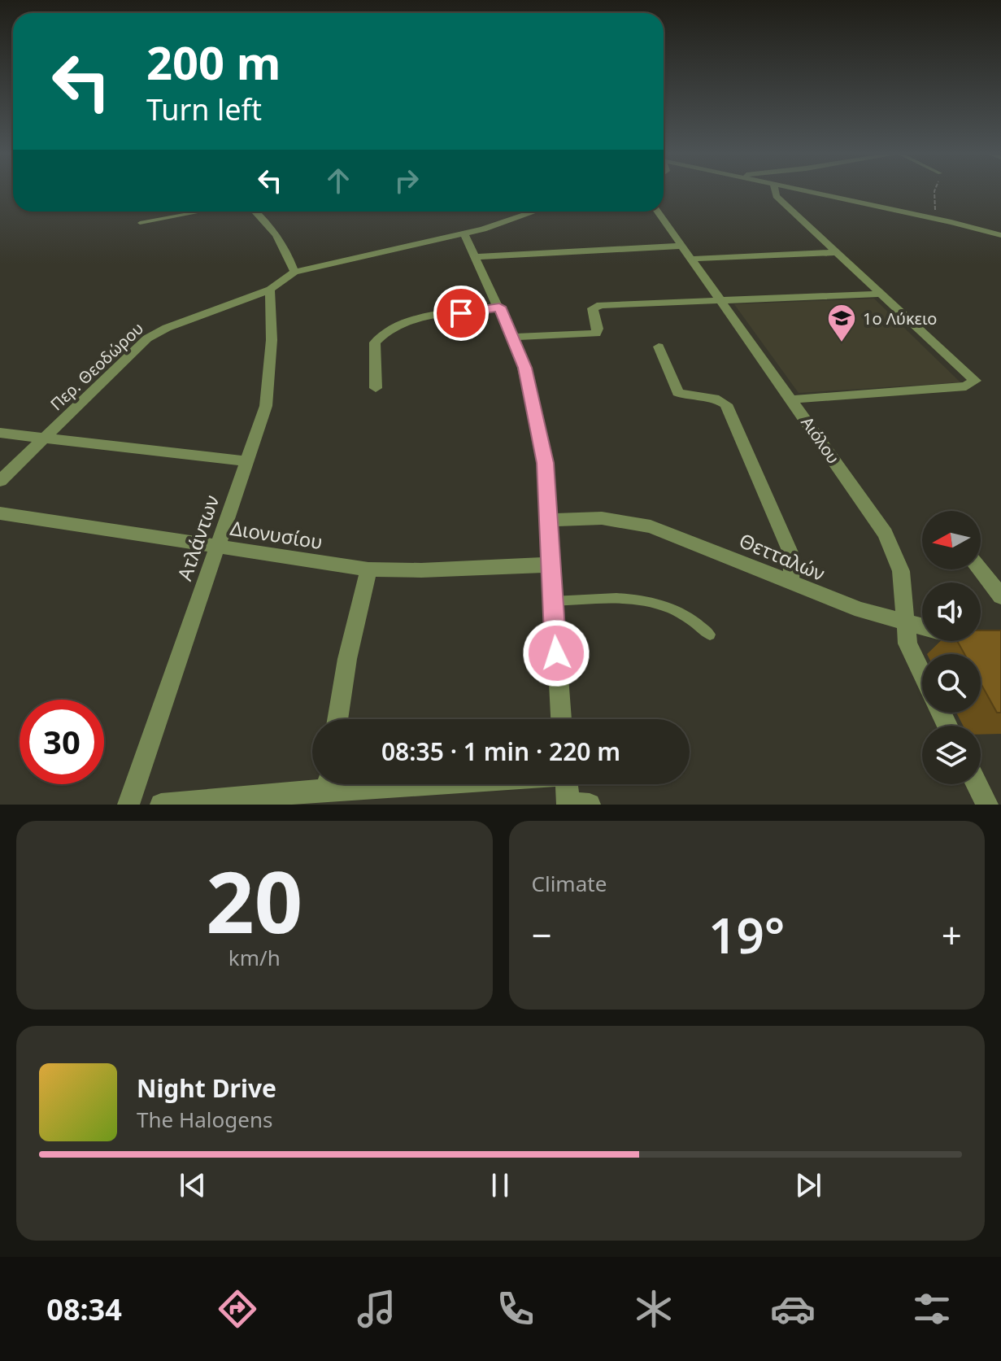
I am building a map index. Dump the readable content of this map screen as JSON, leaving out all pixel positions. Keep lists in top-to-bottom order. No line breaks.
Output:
{"streets":{"street":["Περ. Θεοδώρου","Αιόλου","Διονυσίου","Ατλάντων","Θετταλών"]},"crossings":[["Περ. Θεοδώρου","Ατλάντων"],["Αιόλου","Θετταλών"],["Διονυσίου","Ατλάντων"]],"places":{"school or university":["1ο Λύκειο"]},"north":"left","page":{"turn":["200 m","Turn left"],"limit":"30","trip":"08:35 · 1 min · 220 m","tile":[["20","km/h"],"Climate"],"heat":["−","19°","+"],"song":["Night Drive","The Halogens"],"tabs":"08:34"}}
